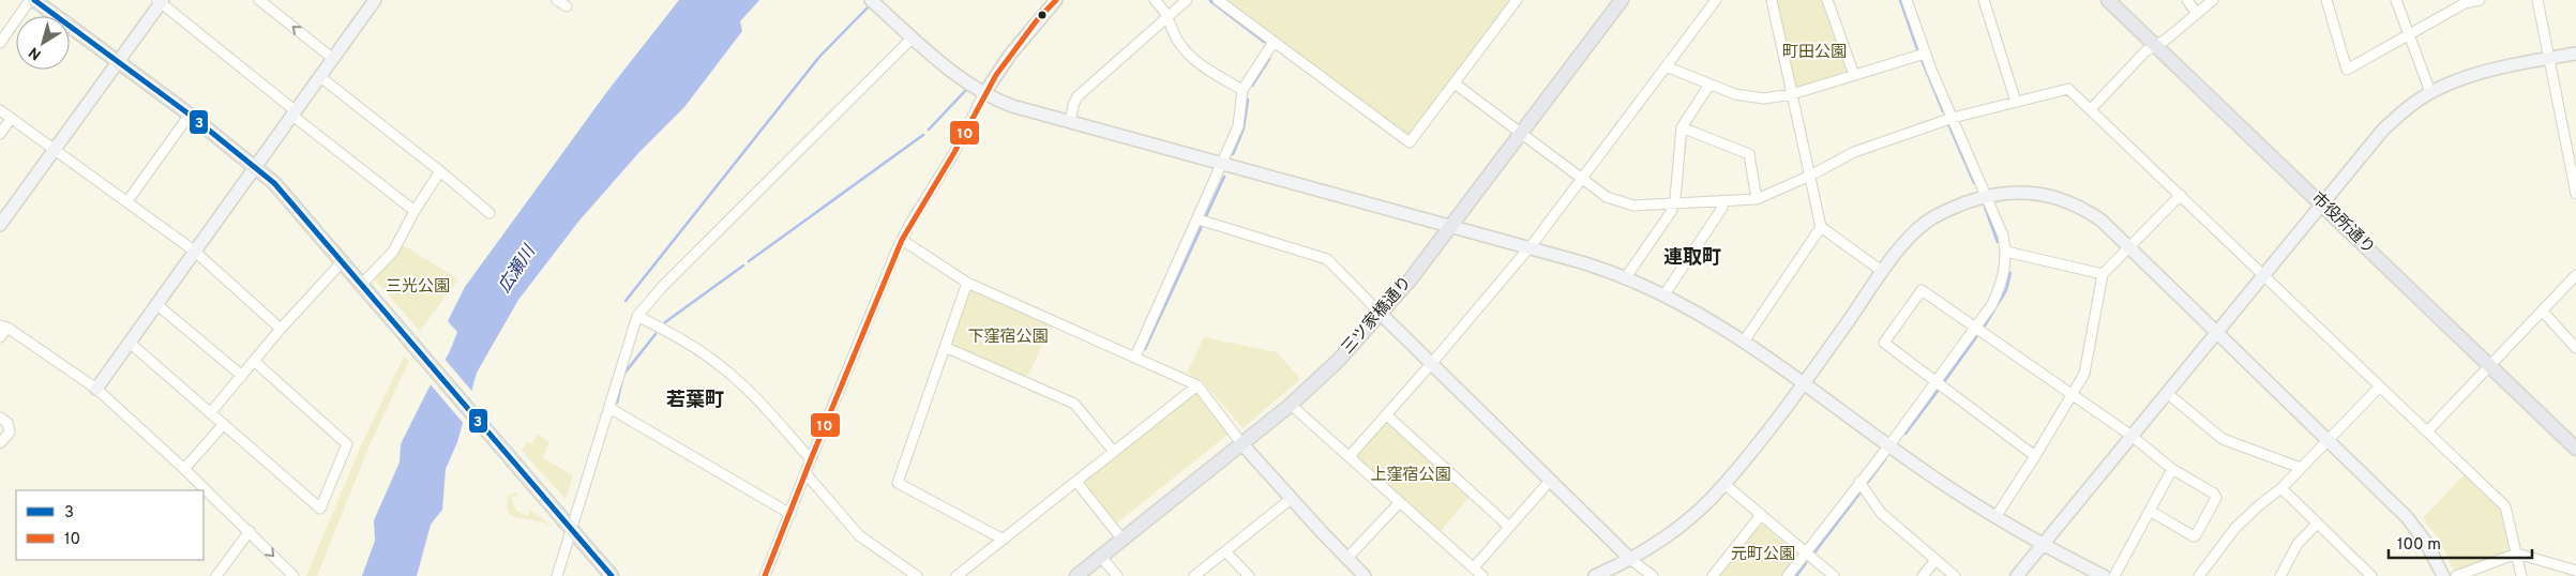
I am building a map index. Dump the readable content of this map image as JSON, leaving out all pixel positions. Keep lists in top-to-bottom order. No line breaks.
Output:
{"streets":{"main road":["市役所通り","三ツ家橋通り"]},"districts":["連取町","若葉町"],"water":["広瀬川"],"parks":["町田公園","三光公園","下窪宿公園","上窪宿公園","元町公園"],"lines":["transit line 3","transit line 10"],"legend":["3","10"],"scale_bar":"100 m","north":"bottom left"}
